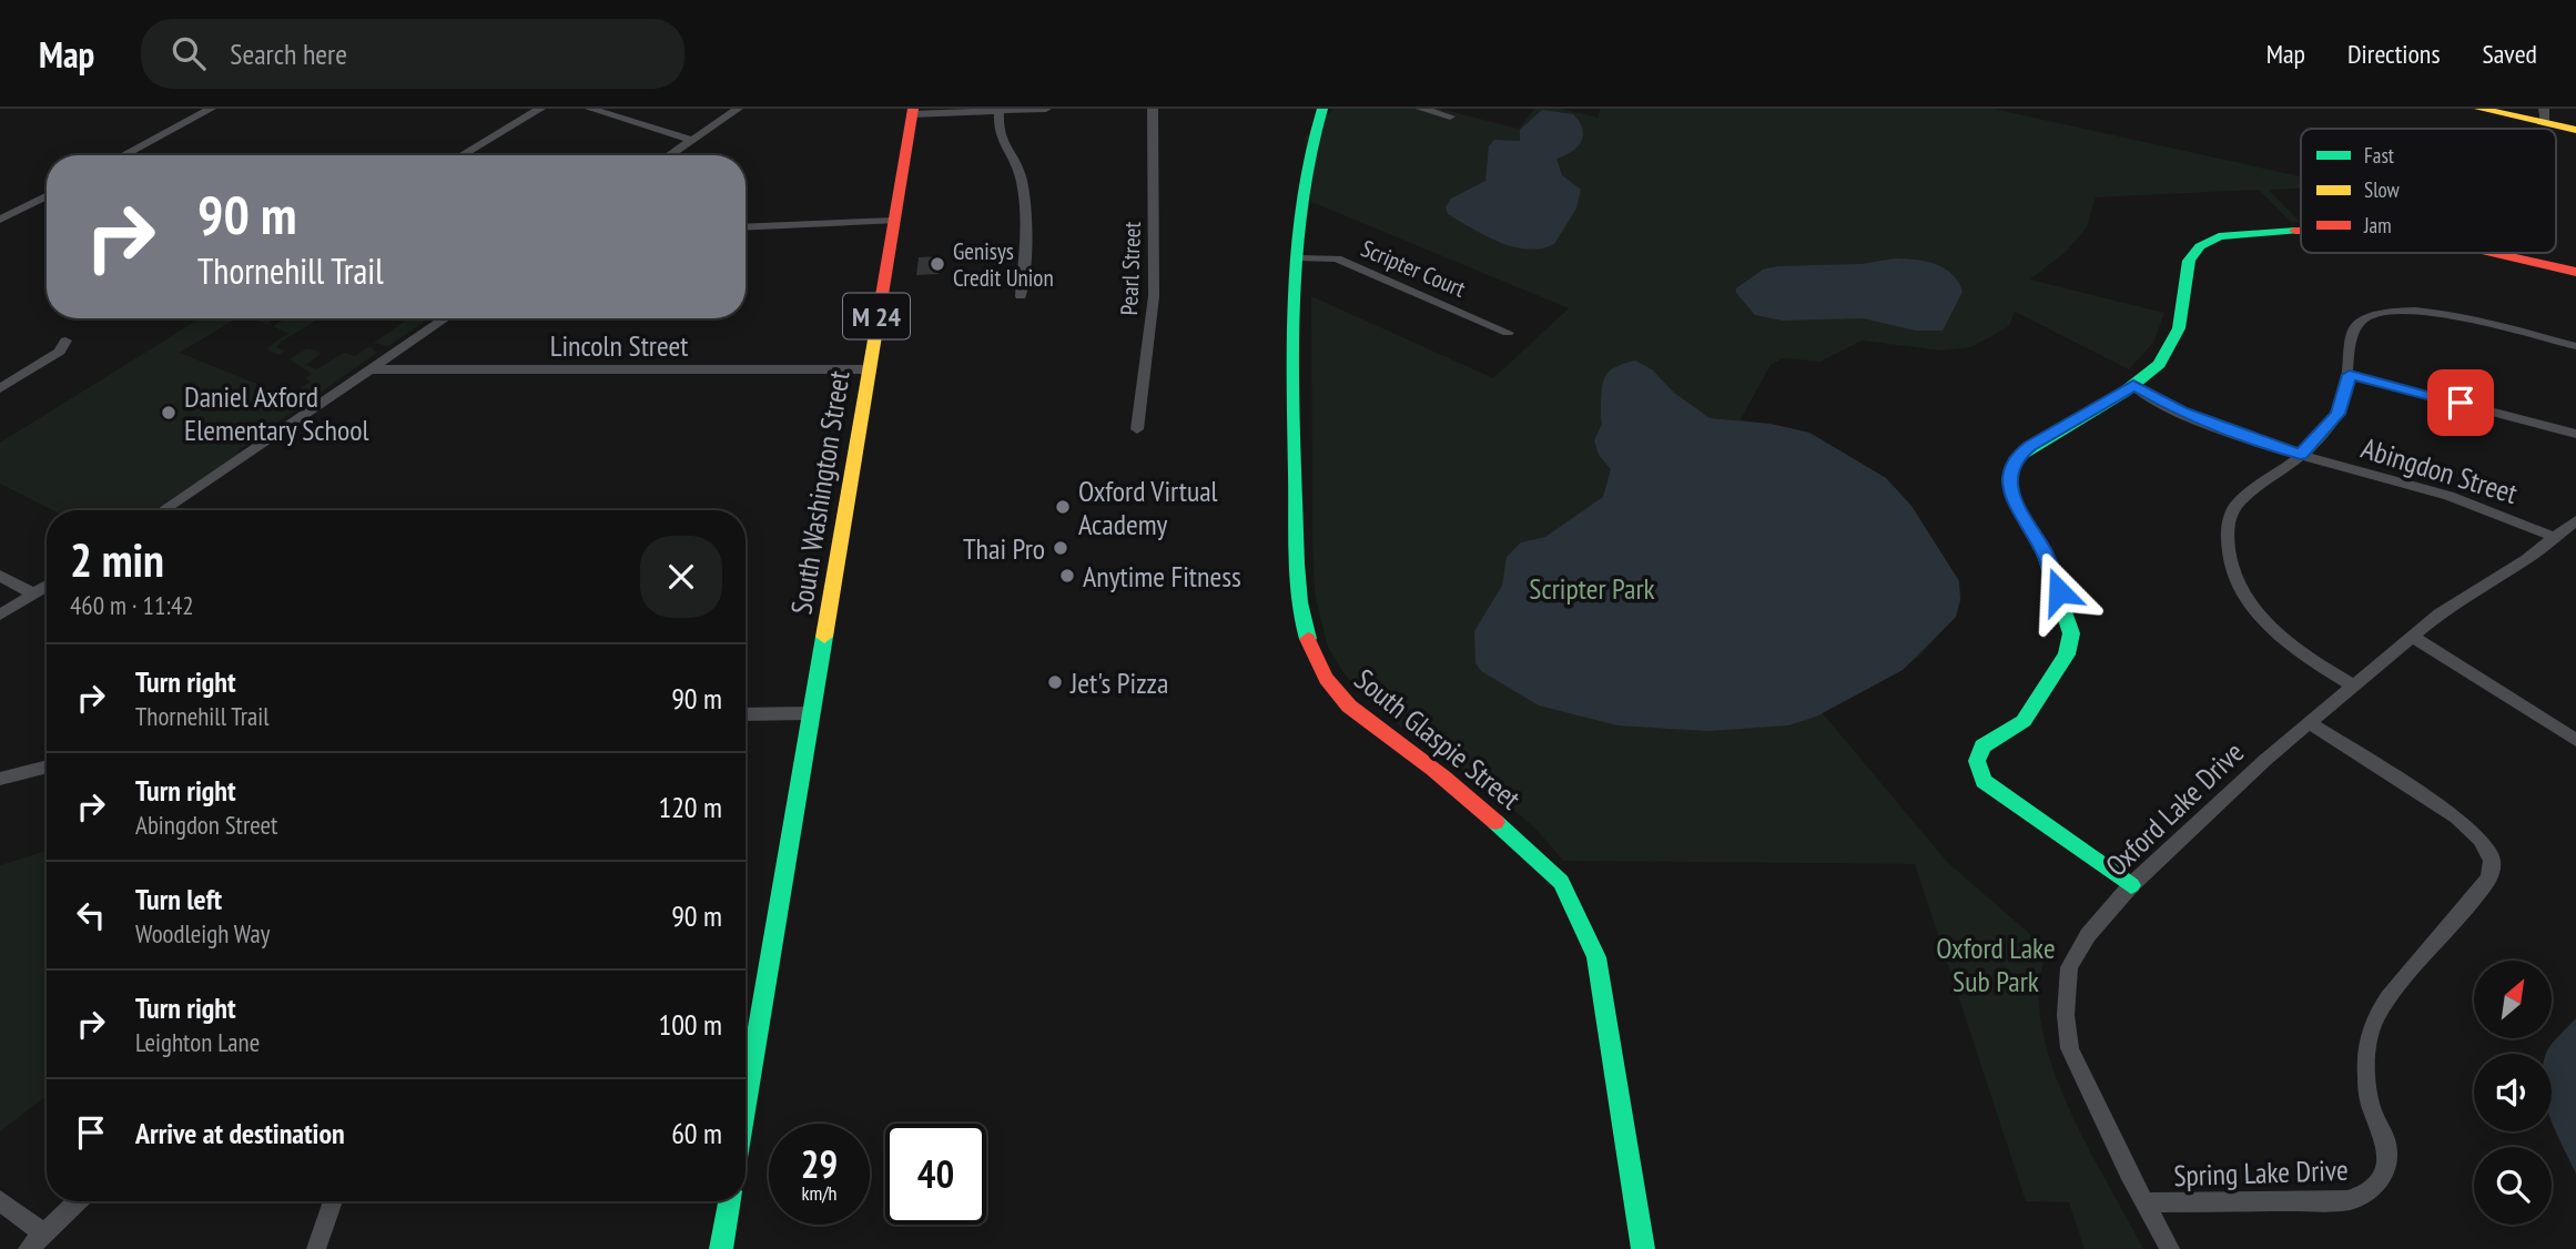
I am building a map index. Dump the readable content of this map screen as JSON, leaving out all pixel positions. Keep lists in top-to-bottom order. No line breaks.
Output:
{"streets":{"street":["Pearl Street","Scripter Court","M 24","Lincoln Street","Abingdon Street","South Washington Street","South Glaspie Street","Oxford Lake Drive","Spring Lake Drive"]},"crossings":[["Scripter Court","South Glaspie Street"],["M 24","South Washington Street"],["Lincoln Street","South Washington Street"],["Abingdon Street","Oxford Lake Drive"],["Oxford Lake Drive","Spring Lake Drive"]],"parks":["Scripter Park","Oxford Lake Sub Park"],"places":["Genisys Credit Union","Daniel Axford Elementary School","Oxford Virtual Academy","Thai Pro","Anytime Fitness","Jet's Pizza"],"legend":["Fast","Slow","Jam"],"north":"top right","page":{"header":"Map","search":"Search here","nav":["Map","Directions","Saved"],"turn":["90 m","Thornehill Trail"],"heading":["2 min","460 m · 11:42"],"list":[{"name":"Turn right","note":"Thornehill Trail","value":"90 m"},{"name":"Turn right","note":"Abingdon Street","value":"120 m"},{"name":"Turn left","note":"Woodleigh Way","value":"90 m"},{"name":"Turn right","note":"Leighton Lane","value":"100 m"},{"name":"Arrive at destination","value":"60 m"}],"speed":"29 km/h","limit":"40"}}
